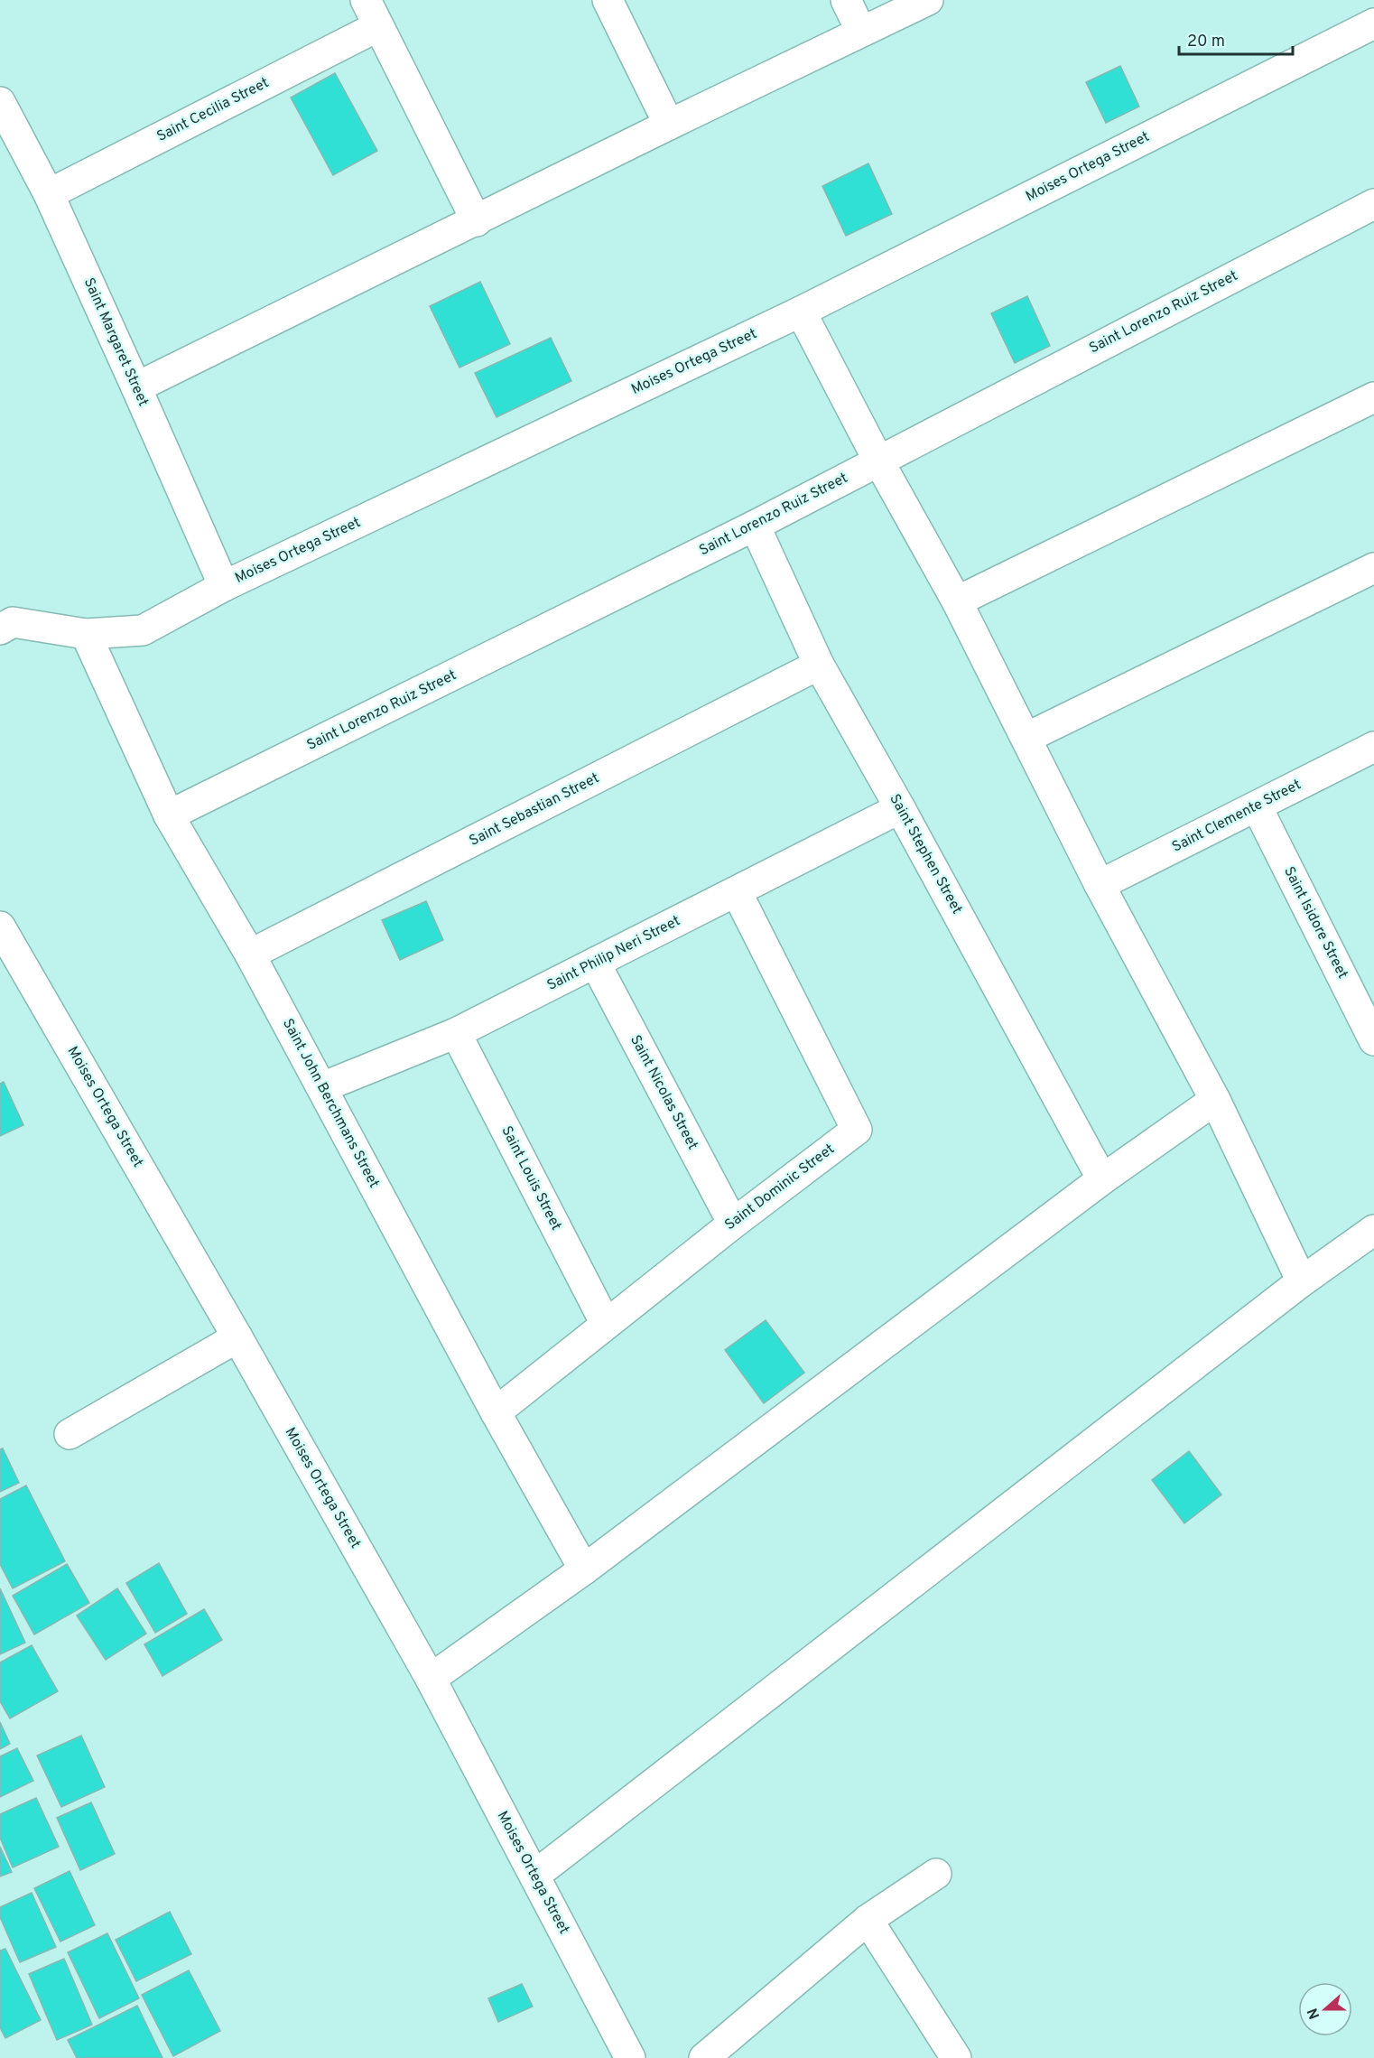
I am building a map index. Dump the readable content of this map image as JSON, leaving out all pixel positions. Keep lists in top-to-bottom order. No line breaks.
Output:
{"streets":{"street":["Saint Cecilia Street","Moises Ortega Street","Saint Lorenzo Ruiz Street","Saint Margaret Street","Saint Sebastian Street","Saint Clemente Street","Saint Stephen Street","Saint Isidore Street","Saint Philip Neri Street","Saint Nicolas Street","Saint John Berchmans Street","Saint Louis Street","Saint Dominic Street"]},"crossings":[["Saint Cecilia Street","Saint Margaret Street"],["Moises Ortega Street","Saint Margaret Street"],["Moises Ortega Street","Saint John Berchmans Street"],["Saint Lorenzo Ruiz Street","Saint Stephen Street"],["Saint Lorenzo Ruiz Street","Saint John Berchmans Street"],["Saint Sebastian Street","Saint Stephen Street"],["Saint Sebastian Street","Saint John Berchmans Street"],["Saint Clemente Street","Saint Isidore Street"],["Saint Stephen Street","Saint Philip Neri Street"],["Saint Philip Neri Street","Saint Nicolas Street"],["Saint Philip Neri Street","Saint John Berchmans Street"],["Saint Philip Neri Street","Saint Louis Street"],["Saint Philip Neri Street","Saint Dominic Street"],["Saint Nicolas Street","Saint Dominic Street"],["Saint John Berchmans Street","Saint Dominic Street"],["Saint Louis Street","Saint Dominic Street"]],"scale_bar":"20 m","north":"left"}
